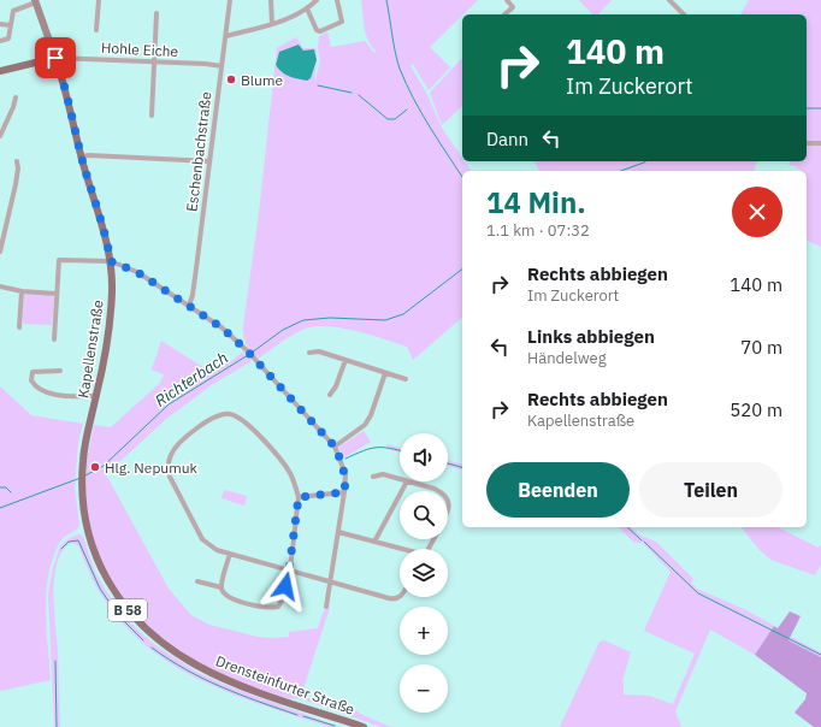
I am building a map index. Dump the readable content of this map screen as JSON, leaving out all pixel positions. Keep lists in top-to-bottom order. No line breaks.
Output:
{"streets":{"main road":["Kapellenstraße","B 58","Drensteinfurter Straße"],"street":["Hohle Eiche","Eschenbachstraße"]},"crossings":[["Hohle Eiche","Eschenbachstraße"],["Hohle Eiche","Kapellenstraße"],["Kapellenstraße","Drensteinfurter Straße"]],"water":["Richterbach"],"places":["Blume","Hlg. Nepumuk"],"page":{"turn":["140 m","Im Zuckerort"],"then":"Dann","heading":["14 Min.","1.1 km · 07:32"],"list":[{"name":"Rechts abbiegen","note":"Im Zuckerort","value":"140 m"},{"name":"Links abbiegen","note":"Händelweg","value":"70 m"},{"name":"Rechts abbiegen","note":"Kapellenstraße","value":"520 m"}],"map_buttons":["+","−"],"buttons":["Beenden","Teilen"]}}
